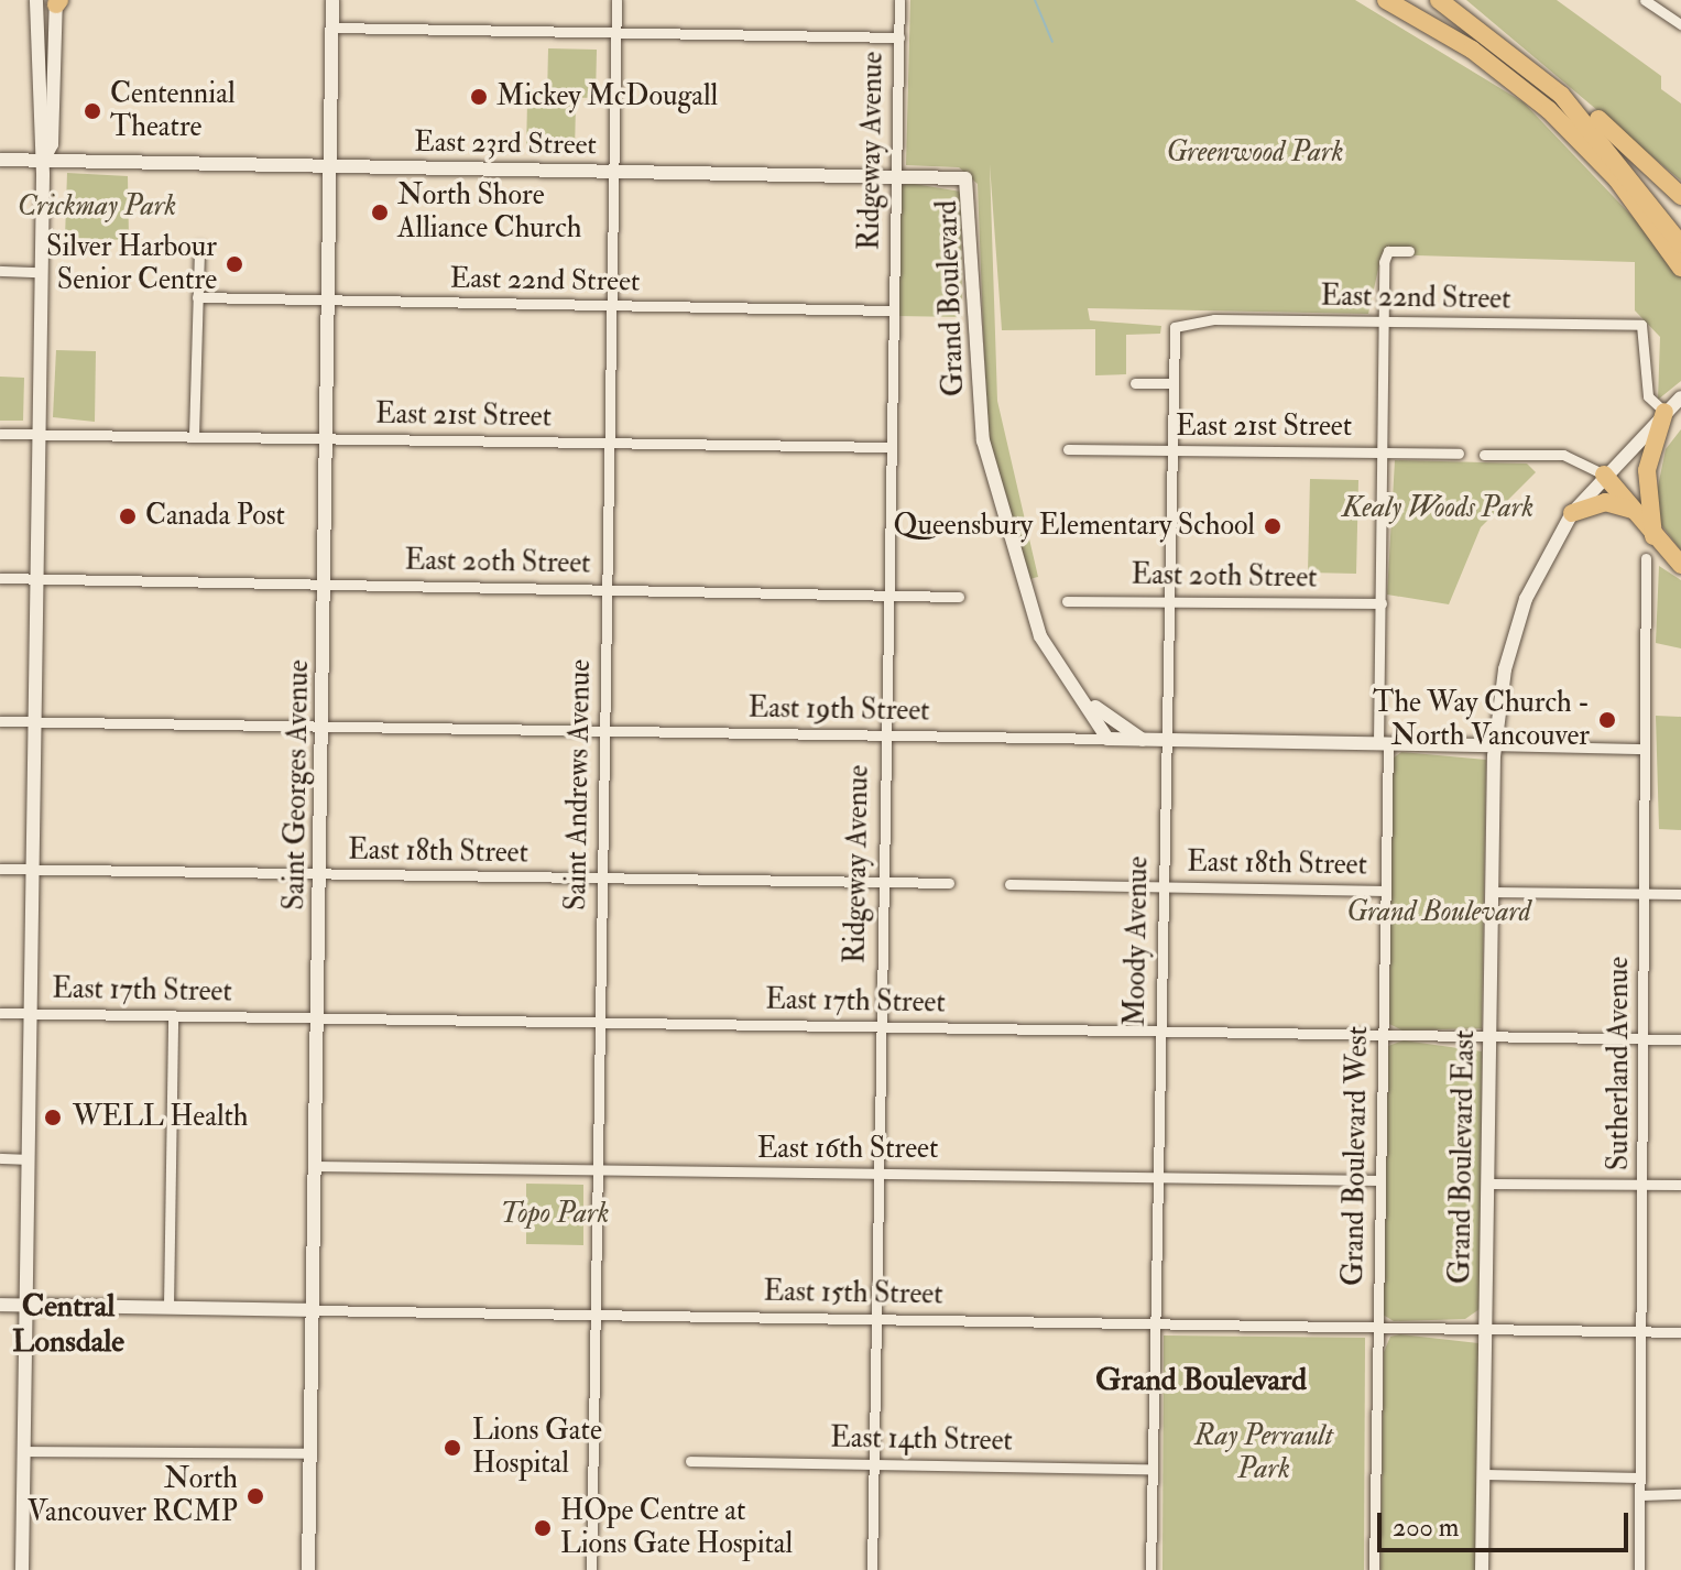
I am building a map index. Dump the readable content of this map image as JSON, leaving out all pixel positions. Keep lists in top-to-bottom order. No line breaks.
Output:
{"streets":{"street":["East 23rd Street","Ridgeway Avenue","East 22nd Street","Grand Boulevard","East 21st Street","East 20th Street","East 19th Street","Saint Georges Avenue","Saint Andrews Avenue","East 18th Street","Moody Avenue","East 17th Street","Sutherland Avenue","East 16th Street","Grand Boulevard West","Grand Boulevard East","East 15th Street","East 14th Street"]},"crossings":[["East 23rd Street","Ridgeway Avenue"],["East 23rd Street","Grand Boulevard"],["East 23rd Street","Saint Georges Avenue"],["East 23rd Street","Saint Andrews Avenue"],["Ridgeway Avenue","East 22nd Street"],["Ridgeway Avenue","East 21st Street"],["Ridgeway Avenue","East 20th Street"],["Ridgeway Avenue","East 19th Street"],["Ridgeway Avenue","East 18th Street"],["Ridgeway Avenue","East 17th Street"],["Ridgeway Avenue","East 16th Street"],["Ridgeway Avenue","East 15th Street"],["Ridgeway Avenue","East 14th Street"],["East 22nd Street","Saint Georges Avenue"],["East 22nd Street","Saint Andrews Avenue"],["East 22nd Street","Moody Avenue"],["East 22nd Street","Grand Boulevard West"],["East 22nd Street","Grand Boulevard East"],["Grand Boulevard","East 19th Street"],["East 21st Street","Saint Georges Avenue"],["East 21st Street","Saint Andrews Avenue"],["East 21st Street","Moody Avenue"],["East 21st Street","Grand Boulevard West"],["East 20th Street","Saint Georges Avenue"],["East 20th Street","Saint Andrews Avenue"],["East 20th Street","Moody Avenue"],["East 20th Street","Grand Boulevard West"],["East 19th Street","Saint Georges Avenue"],["East 19th Street","Saint Andrews Avenue"],["East 19th Street","Moody Avenue"],["East 19th Street","Sutherland Avenue"],["East 19th Street","Grand Boulevard West"],["East 19th Street","Grand Boulevard East"],["Saint Georges Avenue","East 18th Street"],["Saint Georges Avenue","East 17th Street"],["Saint Georges Avenue","East 16th Street"],["Saint Georges Avenue","East 15th Street"],["Saint Andrews Avenue","East 18th Street"],["Saint Andrews Avenue","East 17th Street"],["Saint Andrews Avenue","East 16th Street"],["Saint Andrews Avenue","East 15th Street"],["East 18th Street","Moody Avenue"],["East 18th Street","Grand Boulevard West"],["Moody Avenue","East 17th Street"],["Moody Avenue","East 16th Street"],["Moody Avenue","East 15th Street"],["Moody Avenue","East 14th Street"],["East 17th Street","Sutherland Avenue"],["East 17th Street","Grand Boulevard West"],["East 17th Street","Grand Boulevard East"],["Sutherland Avenue","East 15th Street"],["East 16th Street","Grand Boulevard West"],["Grand Boulevard West","East 15th Street"],["Grand Boulevard East","East 15th Street"]],"districts":["Central Lonsdale","Grand Boulevard"],"parks":["Greenwood Park","Crickmay Park","Kealy Woods Park","Grand Boulevard","Topo Park","Ray Perrault Park"],"places":["Mickey McDougall","Centennial Theatre","North Shore Alliance Church","Silver Harbour Senior Centre","Canada Post","Queensbury Elementary School","The Way Church - North Vancouver","WELL Health","Lions Gate Hospital","North Vancouver RCMP","HOpe Centre at Lions Gate Hospital"],"scale_bar":"200 m"}
